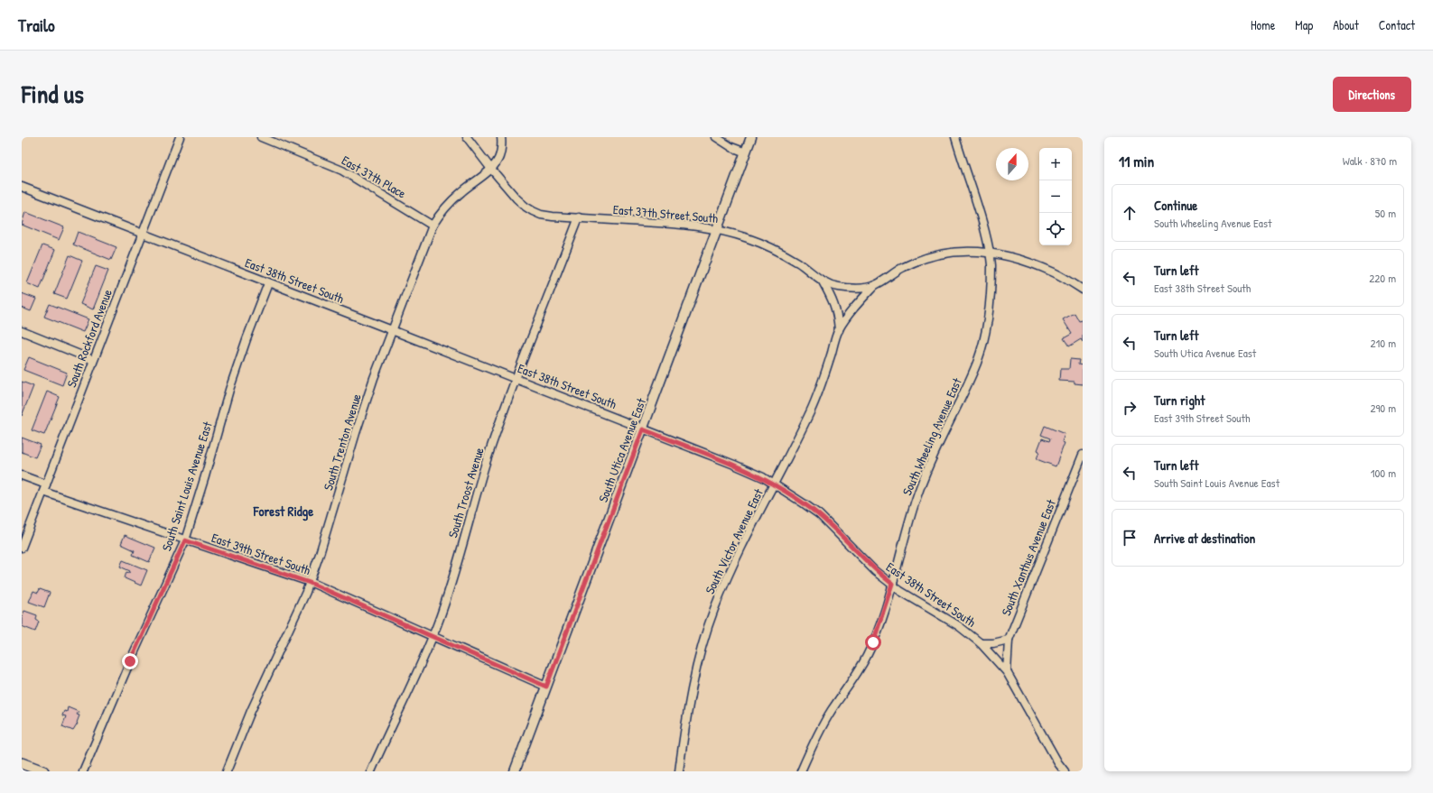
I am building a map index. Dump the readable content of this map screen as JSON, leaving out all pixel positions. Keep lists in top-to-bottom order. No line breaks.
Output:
{"streets":{"street":["East 37th Place","East 37th Street South","East 38th Street South","South Rockford Avenue","South Wheeling Avenue East","South Trenton Avenue","South Utica Avenue East","South Saint Louis Avenue East","South Troost Avenue","South Victor Avenue East","East 39th Street South","South Xanthus Avenue East"]},"crossings":[["East 37th Place","South Trenton Avenue"],["East 37th Street South","South Wheeling Avenue East"],["East 37th Street South","South Trenton Avenue"],["East 37th Street South","South Utica Avenue East"],["East 37th Street South","South Troost Avenue"],["East 37th Street South","South Victor Avenue East"],["East 38th Street South","South Rockford Avenue"],["East 38th Street South","South Wheeling Avenue East"],["East 38th Street South","South Trenton Avenue"],["East 38th Street South","South Utica Avenue East"],["East 38th Street South","South Saint Louis Avenue East"],["East 38th Street South","South Troost Avenue"],["East 38th Street South","South Victor Avenue East"],["East 38th Street South","South Xanthus Avenue East"],["South Rockford Avenue","East 39th Street South"],["South Trenton Avenue","East 39th Street South"],["South Utica Avenue East","East 39th Street South"],["South Saint Louis Avenue East","East 39th Street South"],["South Troost Avenue","East 39th Street South"]],"districts":["Forest Ridge"],"north":"top","page":{"header":"Trailo","nav":["Home","Map","About","Contact"],"title":"Find us","buttons":"Directions","heading":["11 min","Walk · 870 m"],"map_buttons":["+","−"],"list":[["Continue","South Wheeling Avenue East","50 m"],["Turn left","East 38th Street South","220 m"],["Turn left","South Utica Avenue East","210 m"],["Turn right","East 39th Street South","290 m"],["Turn left","South Saint Louis Avenue East","100 m"],"Arrive at destination"]}}
